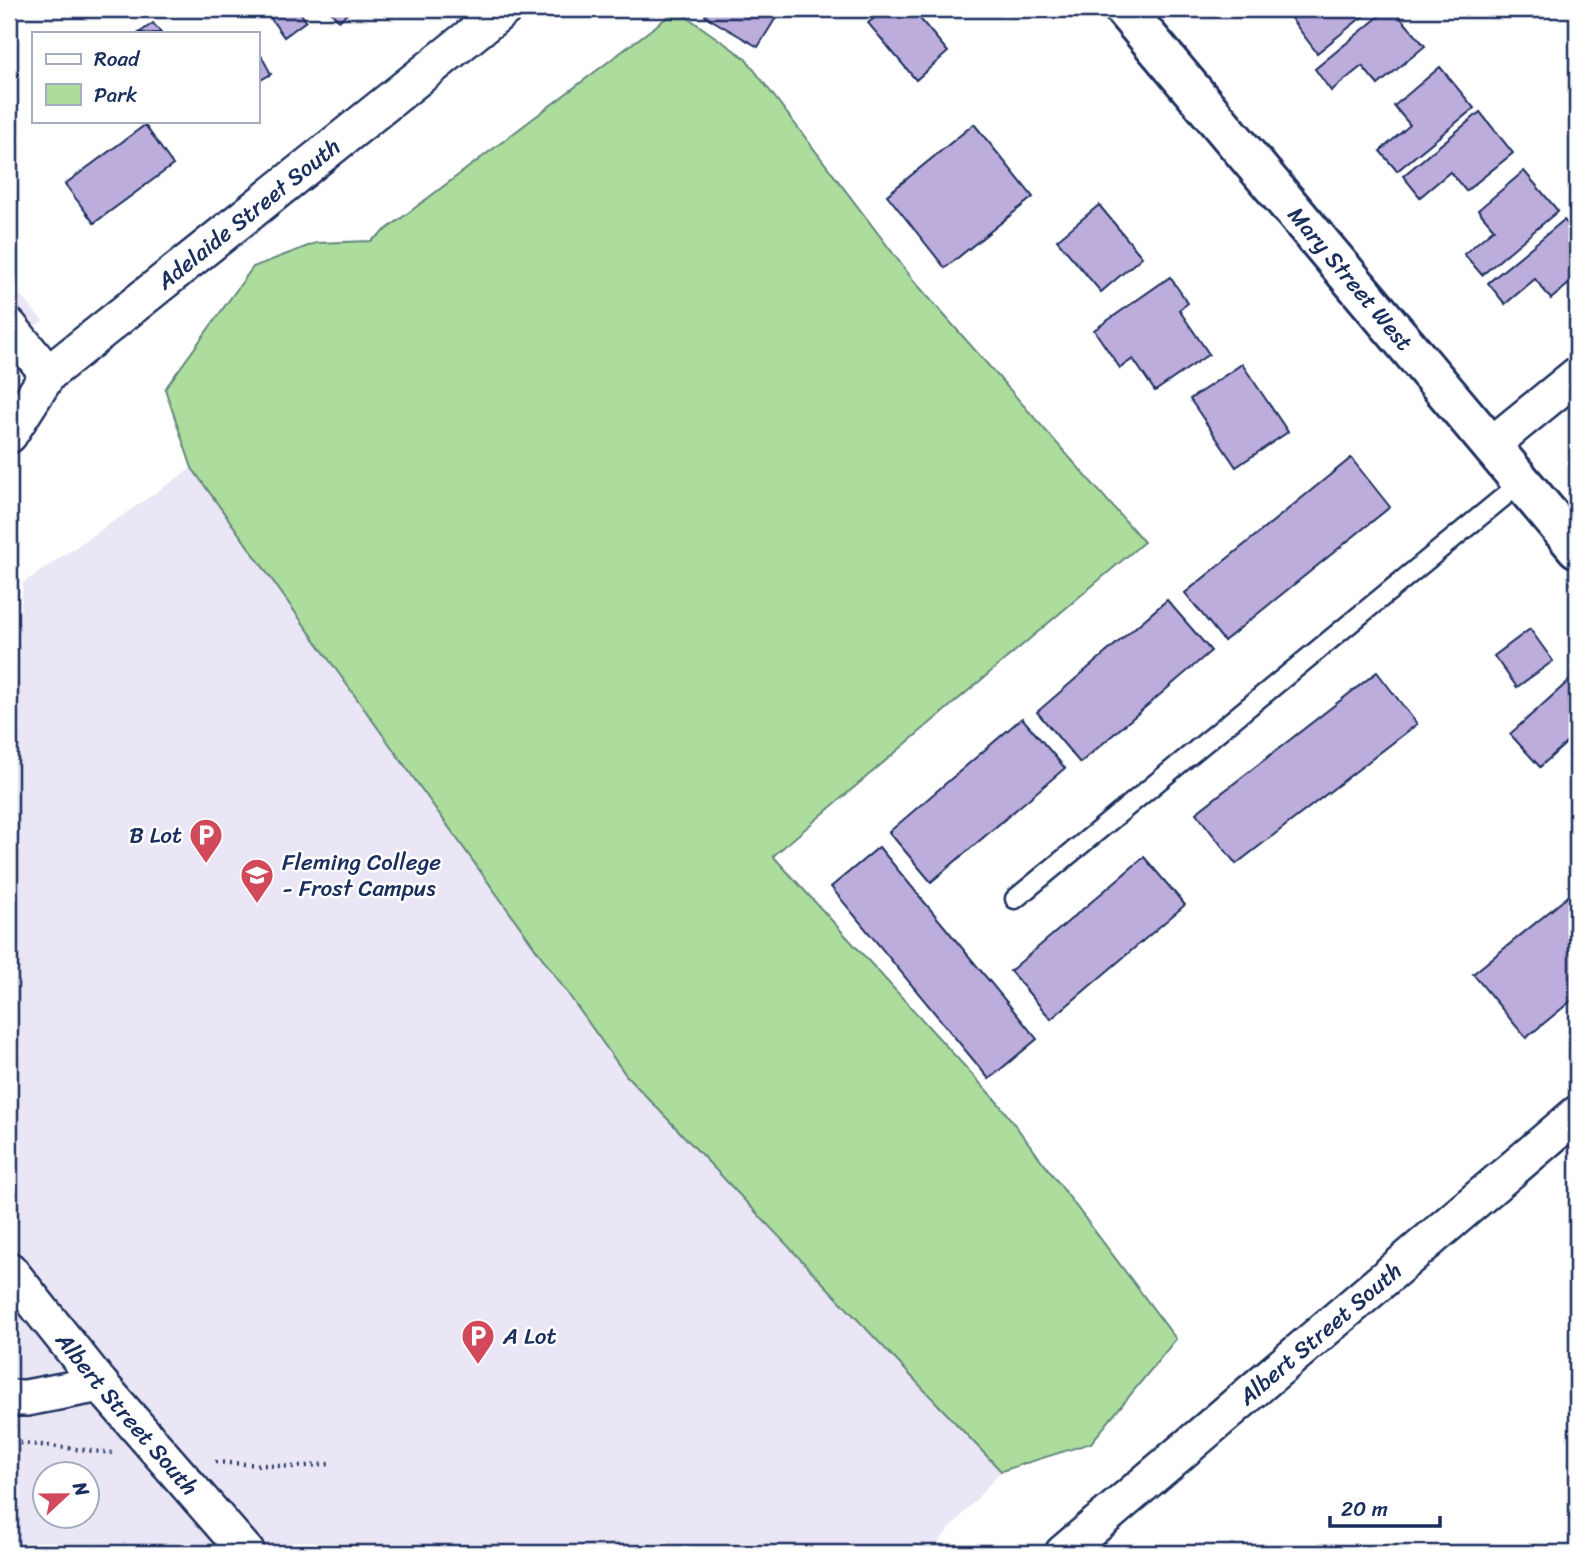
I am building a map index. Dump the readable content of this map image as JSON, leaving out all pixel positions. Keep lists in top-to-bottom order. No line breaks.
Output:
{"streets":{"street":["Adelaide Street South","Mary Street West","Albert Street South"]},"places":{"parking":["B Lot","A Lot"],"school or university":["Fleming College - Frost Campus"]},"legend":["Road","Park"],"scale_bar":"20 m","north":"right"}
